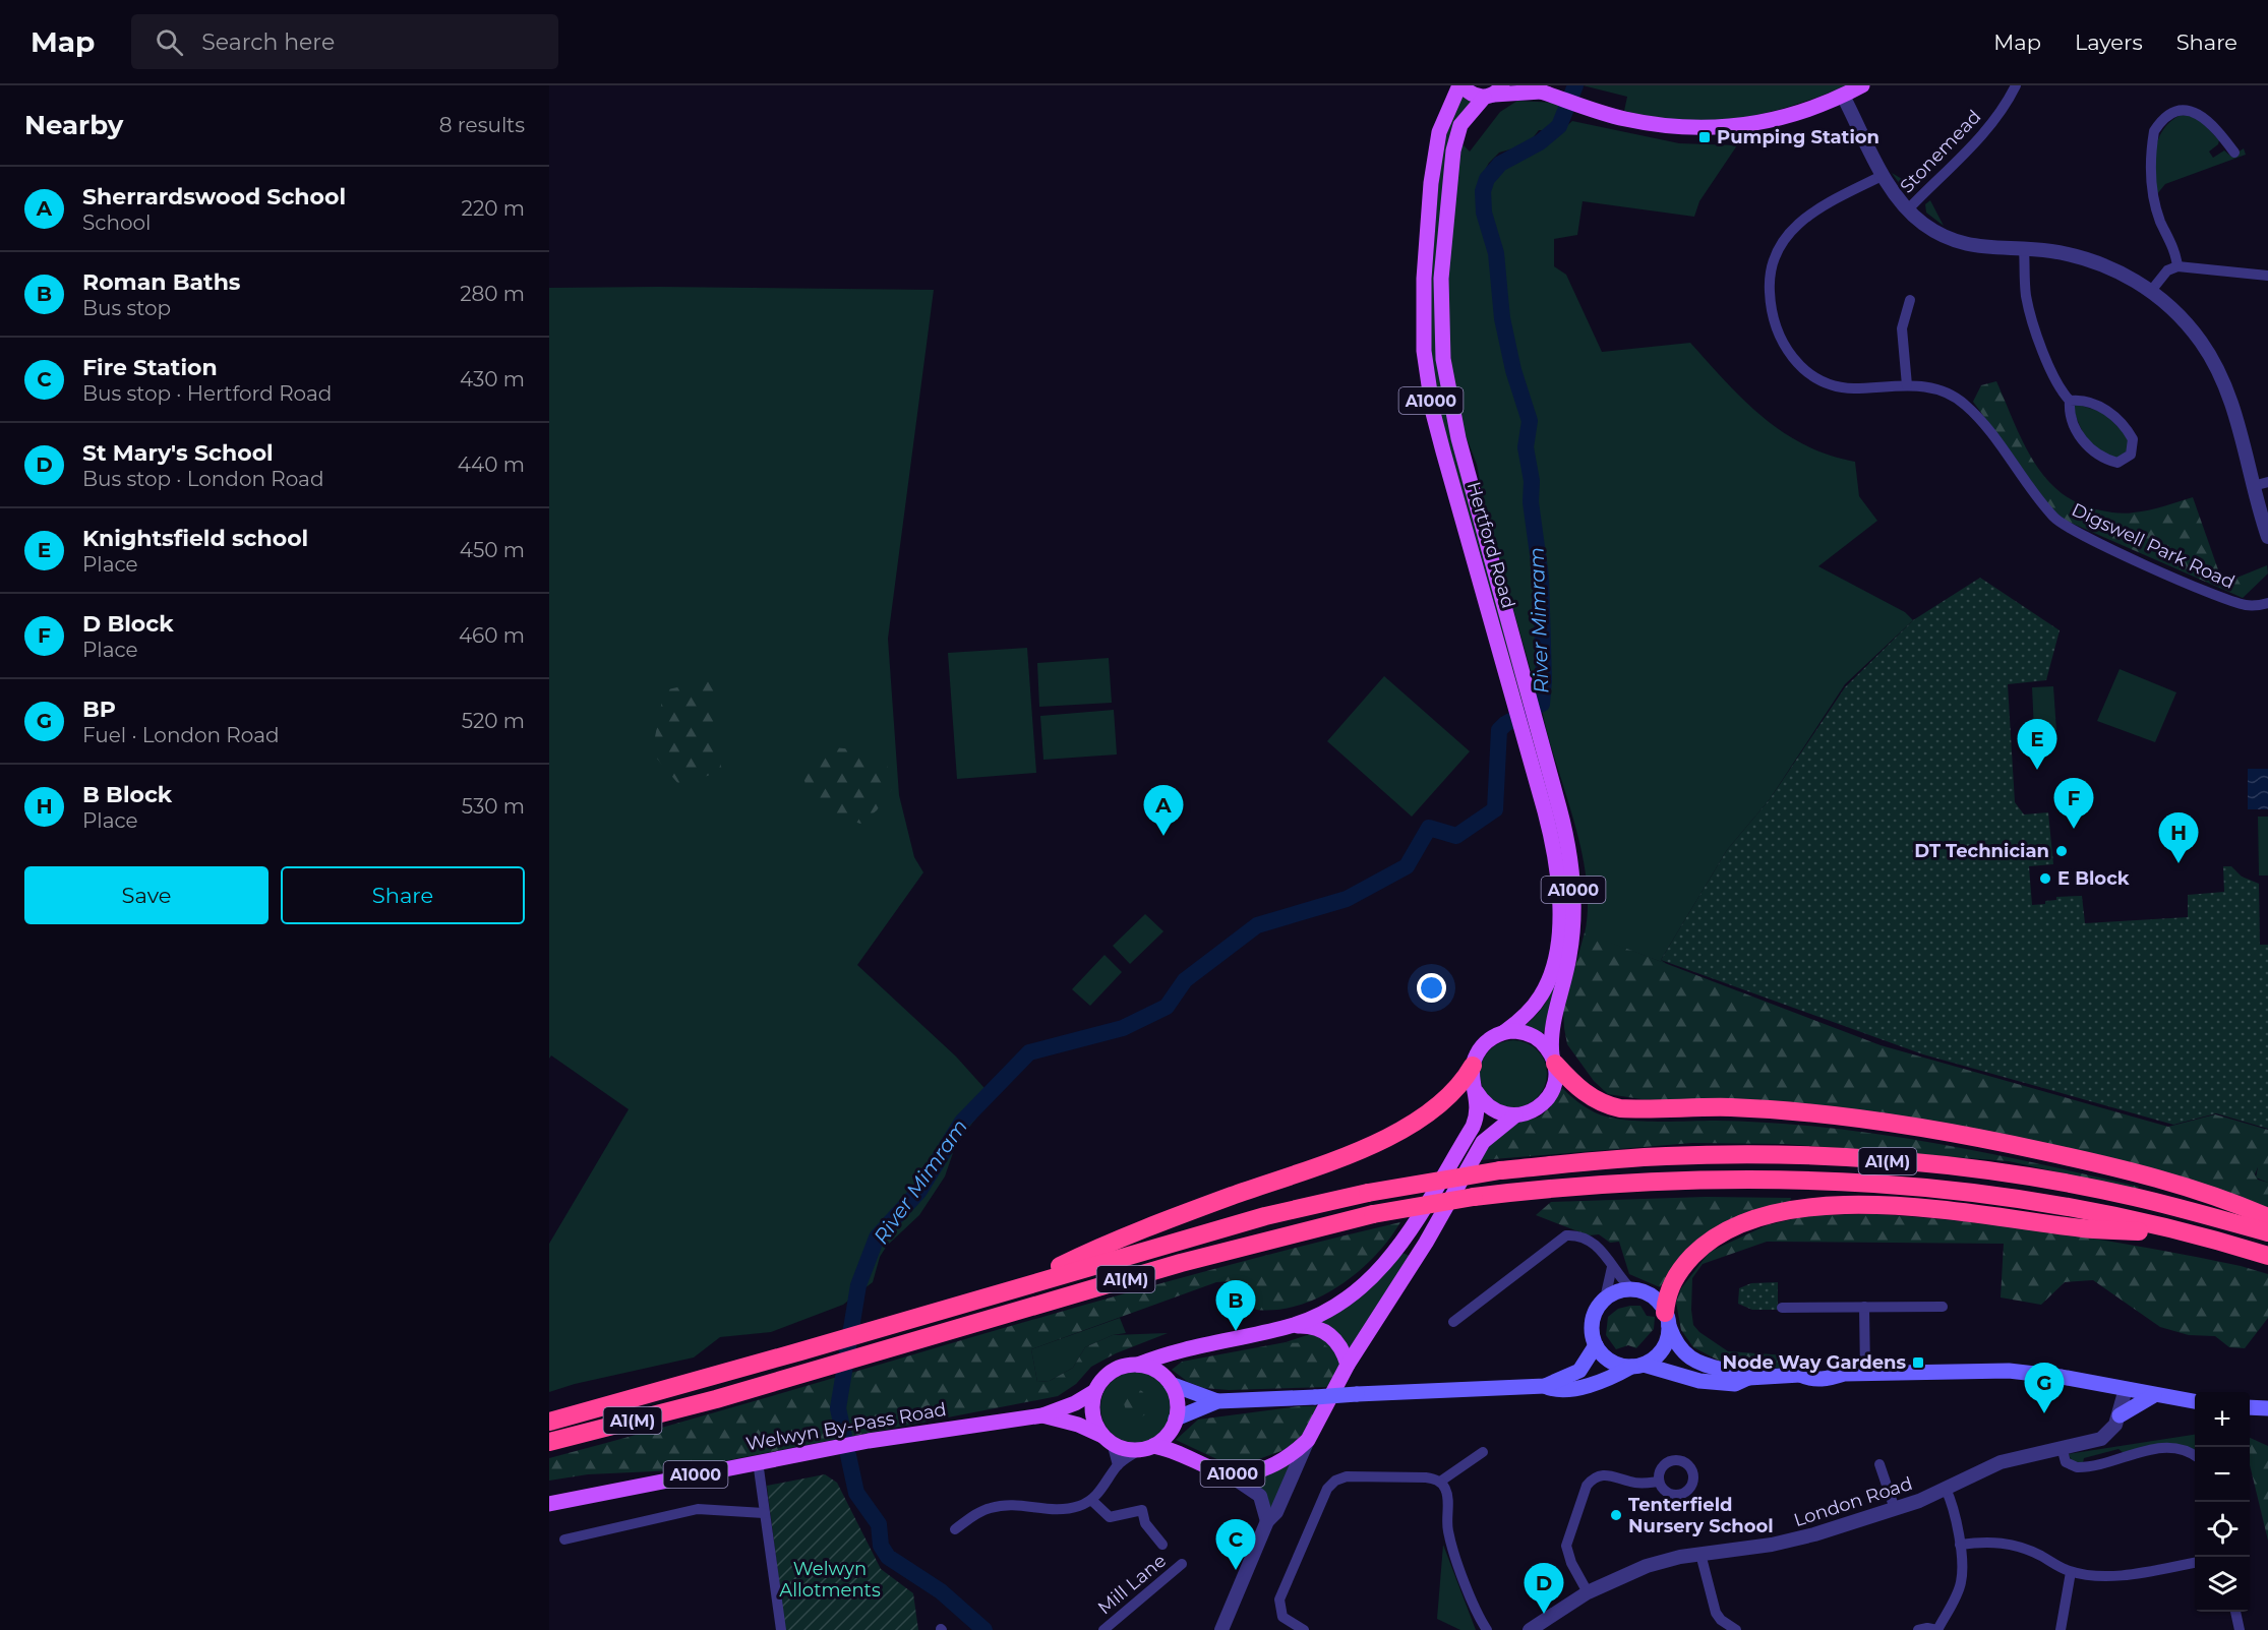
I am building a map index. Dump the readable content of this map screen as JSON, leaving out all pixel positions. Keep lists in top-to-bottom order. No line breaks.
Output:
{"streets":{"highway":["A1(M)"],"main road":["A1000","Hertford Road","Welwyn By-Pass Road"],"street":["Stonemead","Digswell Park Road","London Road","Mill Lane"]},"crossings":[["A1000","Hertford Road"],["A1000","A1(M)"],["A1000","Welwyn By-Pass Road"],["Hertford Road","A1(M)"]],"water":["River Mimram"],"parks":["Welwyn Allotments"],"places":{"transit":["Pumping Station","Node Way Gardens"],"other":["DT Technician","E Block","Tenterfield Nursery School"]},"page":{"header":"Map","search":"Search here","nav":["Map","Layers","Share"],"heading":["Nearby","8 results"],"list":[{"mark":"A","name":"Sherrardswood School","note":"School","value":"220 m"},{"mark":"B","name":"Roman Baths","note":"Bus stop","value":"280 m"},{"mark":"C","name":"Fire Station","note":"Bus stop · Hertford Road","value":"430 m"},{"mark":"D","name":"St Mary's School","note":"Bus stop · London Road","value":"440 m"},{"mark":"E","name":"Knightsfield school","note":"Place","value":"450 m"},{"mark":"F","name":"D Block","note":"Place","value":"460 m"},{"mark":"G","name":"BP","note":"Fuel · London Road","value":"520 m"},{"mark":"H","name":"B Block","note":"Place","value":"530 m"}],"pins":["E","F","A","H","B","G","C","D"],"buttons":["Save","Share"],"map_buttons":["+","−"]}}
